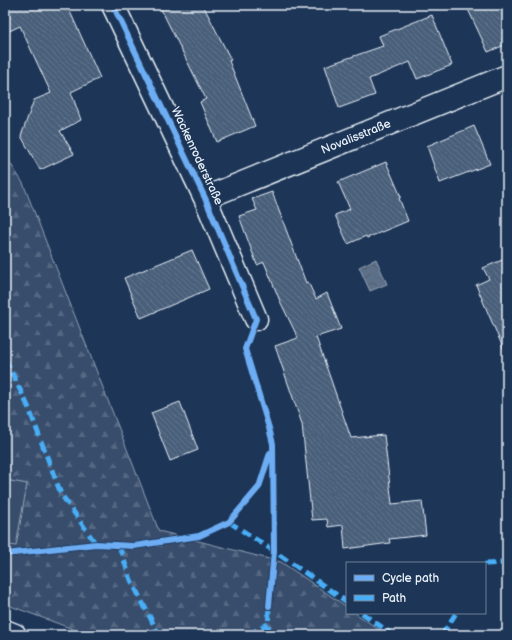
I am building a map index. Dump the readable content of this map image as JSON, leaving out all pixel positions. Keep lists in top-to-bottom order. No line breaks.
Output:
{"streets":{"street":["Novalisstraße","Wackenroderstraße"]},"crossings":[["Novalisstraße","Wackenroderstraße"]],"legend":["Cycle path","Path"]}
